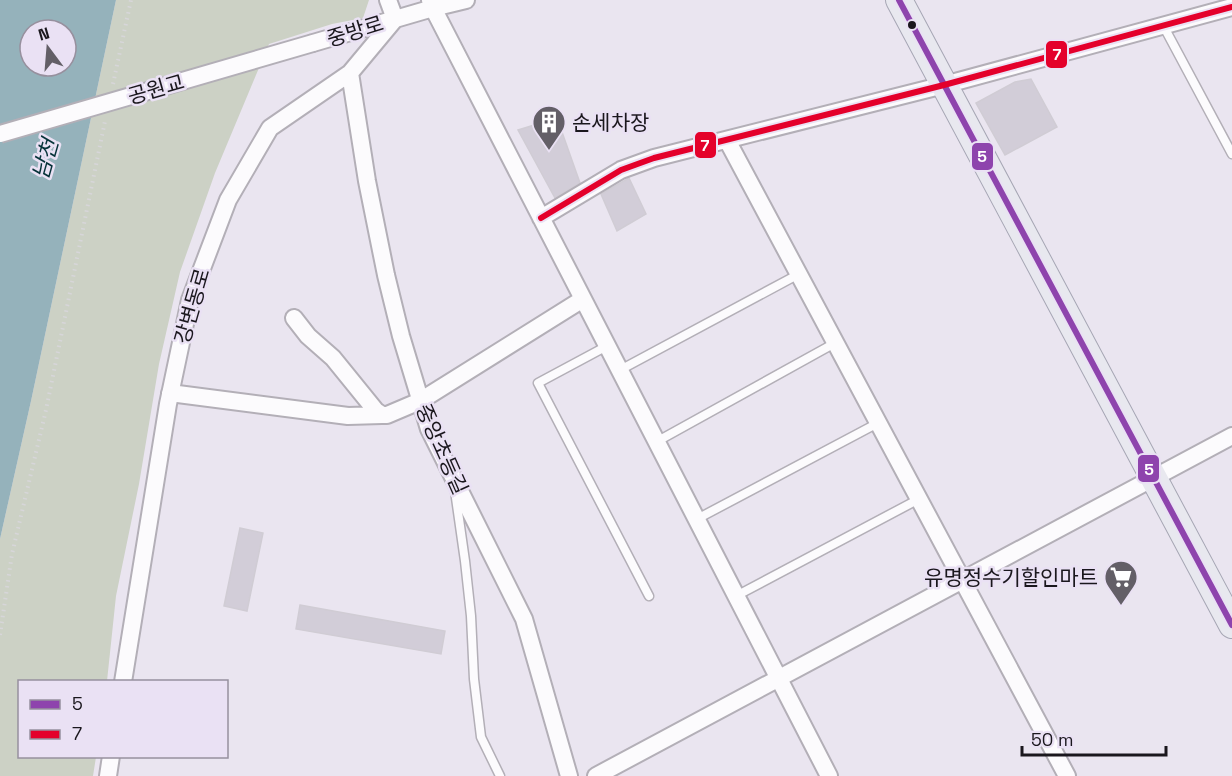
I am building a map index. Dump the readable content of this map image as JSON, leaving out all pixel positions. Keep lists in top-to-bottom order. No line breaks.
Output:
{"streets":{"street":["중방로","공원교","강변동로","중앙초등길"]},"crossings":[["중방로","공원교"],["중방로","강변동로"],["강변동로","중앙초등길"]],"water":["남천"],"places":{"building":["손세차장"],"supermarket":["유명정수기할인마트"]},"lines":["transit line 5","transit line 7"],"legend":["5","7"],"scale_bar":"50 m","north":"top"}
